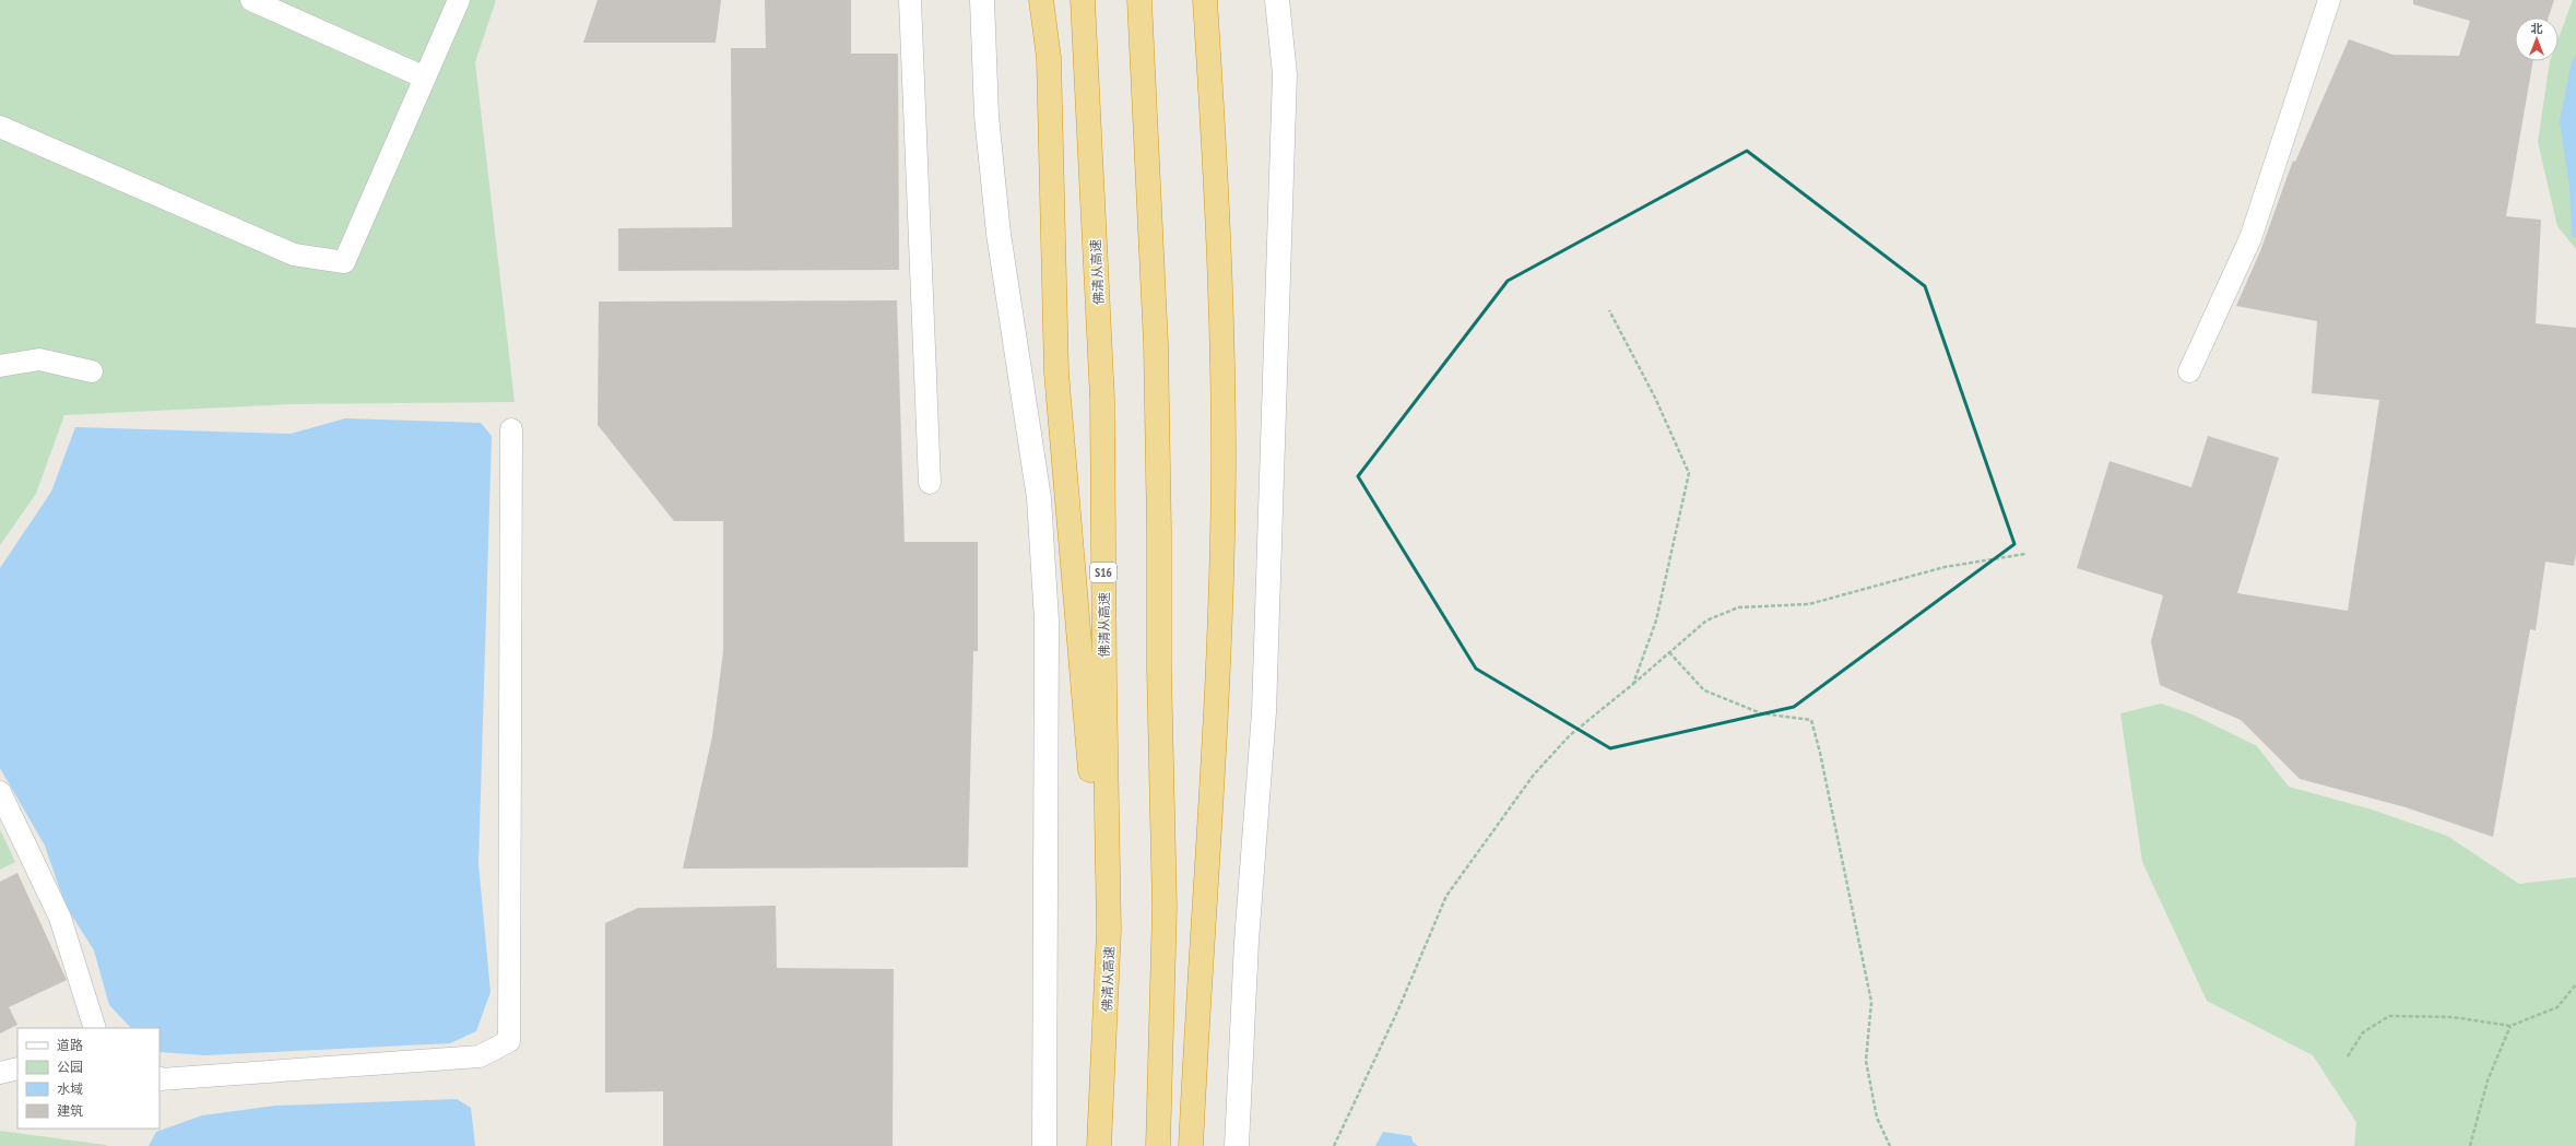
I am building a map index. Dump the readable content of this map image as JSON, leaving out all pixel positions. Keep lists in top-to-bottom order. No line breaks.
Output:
{"streets":{"highway":["佛清从高速","S16"]},"legend":["道路","公园","水域","建筑"],"north":"top"}
